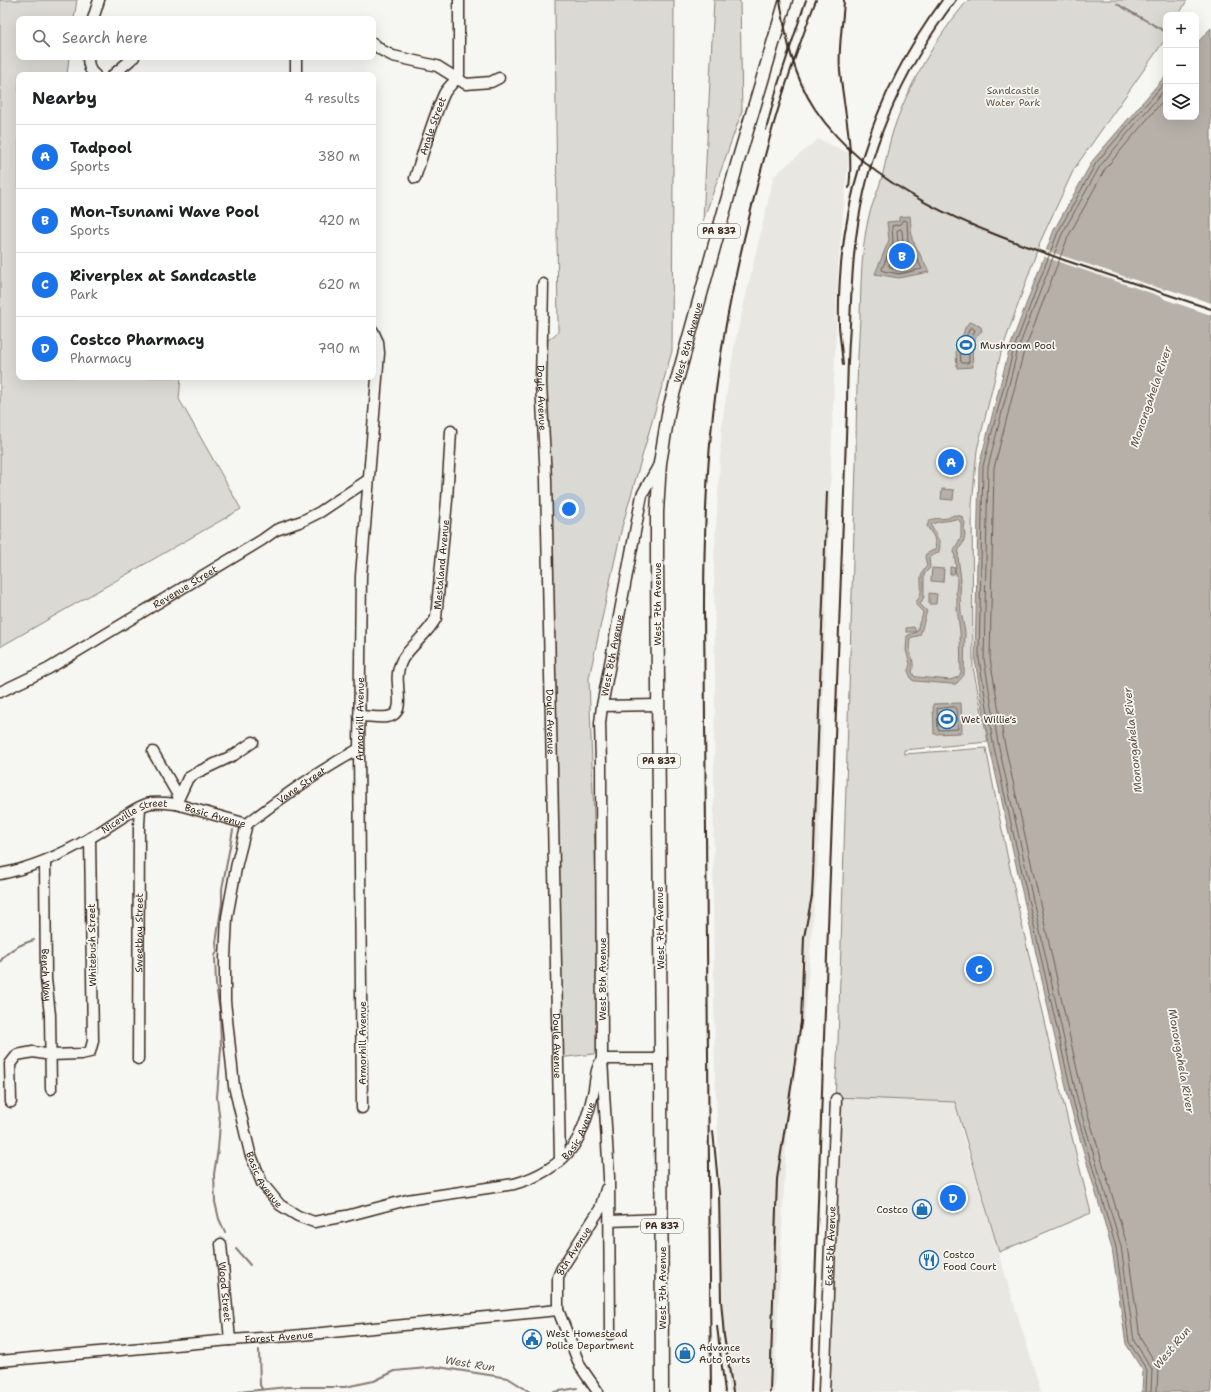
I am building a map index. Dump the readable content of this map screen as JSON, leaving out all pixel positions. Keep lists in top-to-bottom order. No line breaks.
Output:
{"streets":{"main road":["PA 837","West 8th Avenue","West 7th Avenue"],"street":["Angle Street","Doyle Avenue","Mestaland Avenue","Revenue Street","Armorhill Avenue","Vane Street","Basic Avenue","Niceville Street","Sweetbay Street","Whitebush Street","Bench Way","East 5th Avenue","8th Avenue","Wood Street","Forest Avenue"]},"crossings":[["West 8th Avenue","West 7th Avenue"],["West 8th Avenue","Basic Avenue"],["West 8th Avenue","8th Avenue"],["Doyle Avenue","Basic Avenue"],["Mestaland Avenue","Armorhill Avenue"],["Revenue Street","Armorhill Avenue"],["Armorhill Avenue","Vane Street"],["Vane Street","Basic Avenue"],["Basic Avenue","Niceville Street"],["Niceville Street","Sweetbay Street"],["Niceville Street","Whitebush Street"],["Niceville Street","Bench Way"],["Whitebush Street","Bench Way"],["8th Avenue","Forest Avenue"],["Wood Street","Forest Avenue"]],"water":["Monongahela River","West Run"],"parks":["Sandcastle Water Park"],"places":{"sports":["Mushroom Pool","Wet Willie's"],"shop":["Costco","Advance Auto Parts"],"restaurant":["Costco Food Court"],"public building":["West Homestead Police Department"]},"page":{"map_buttons":["+","−"],"search":"Search here","heading":["Nearby","4 results"],"list":[{"mark":"A","name":"Tadpool","note":"Sports","value":"380 m"},{"mark":"B","name":"Mon-Tsunami Wave Pool","note":"Sports","value":"420 m"},{"mark":"C","name":"Riverplex at Sandcastle","note":"Park","value":"620 m"},{"mark":"D","name":"Costco Pharmacy","note":"Pharmacy","value":"790 m"}],"pins":["B","A","C","D"]}}
